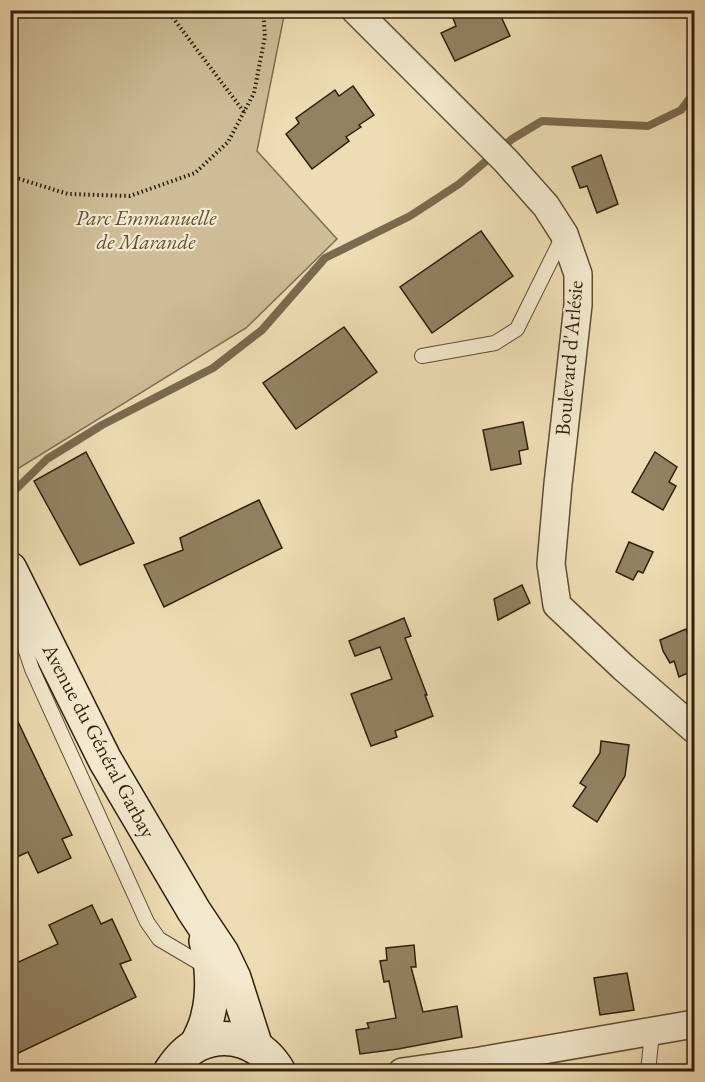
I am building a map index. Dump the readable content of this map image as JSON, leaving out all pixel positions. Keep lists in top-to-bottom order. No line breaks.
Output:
{"streets":{"main road":["Avenue du Général Garbay"],"street":["Boulevard d'Arlésie"]},"parks":["Parc Emmanuelle de Marande"]}
